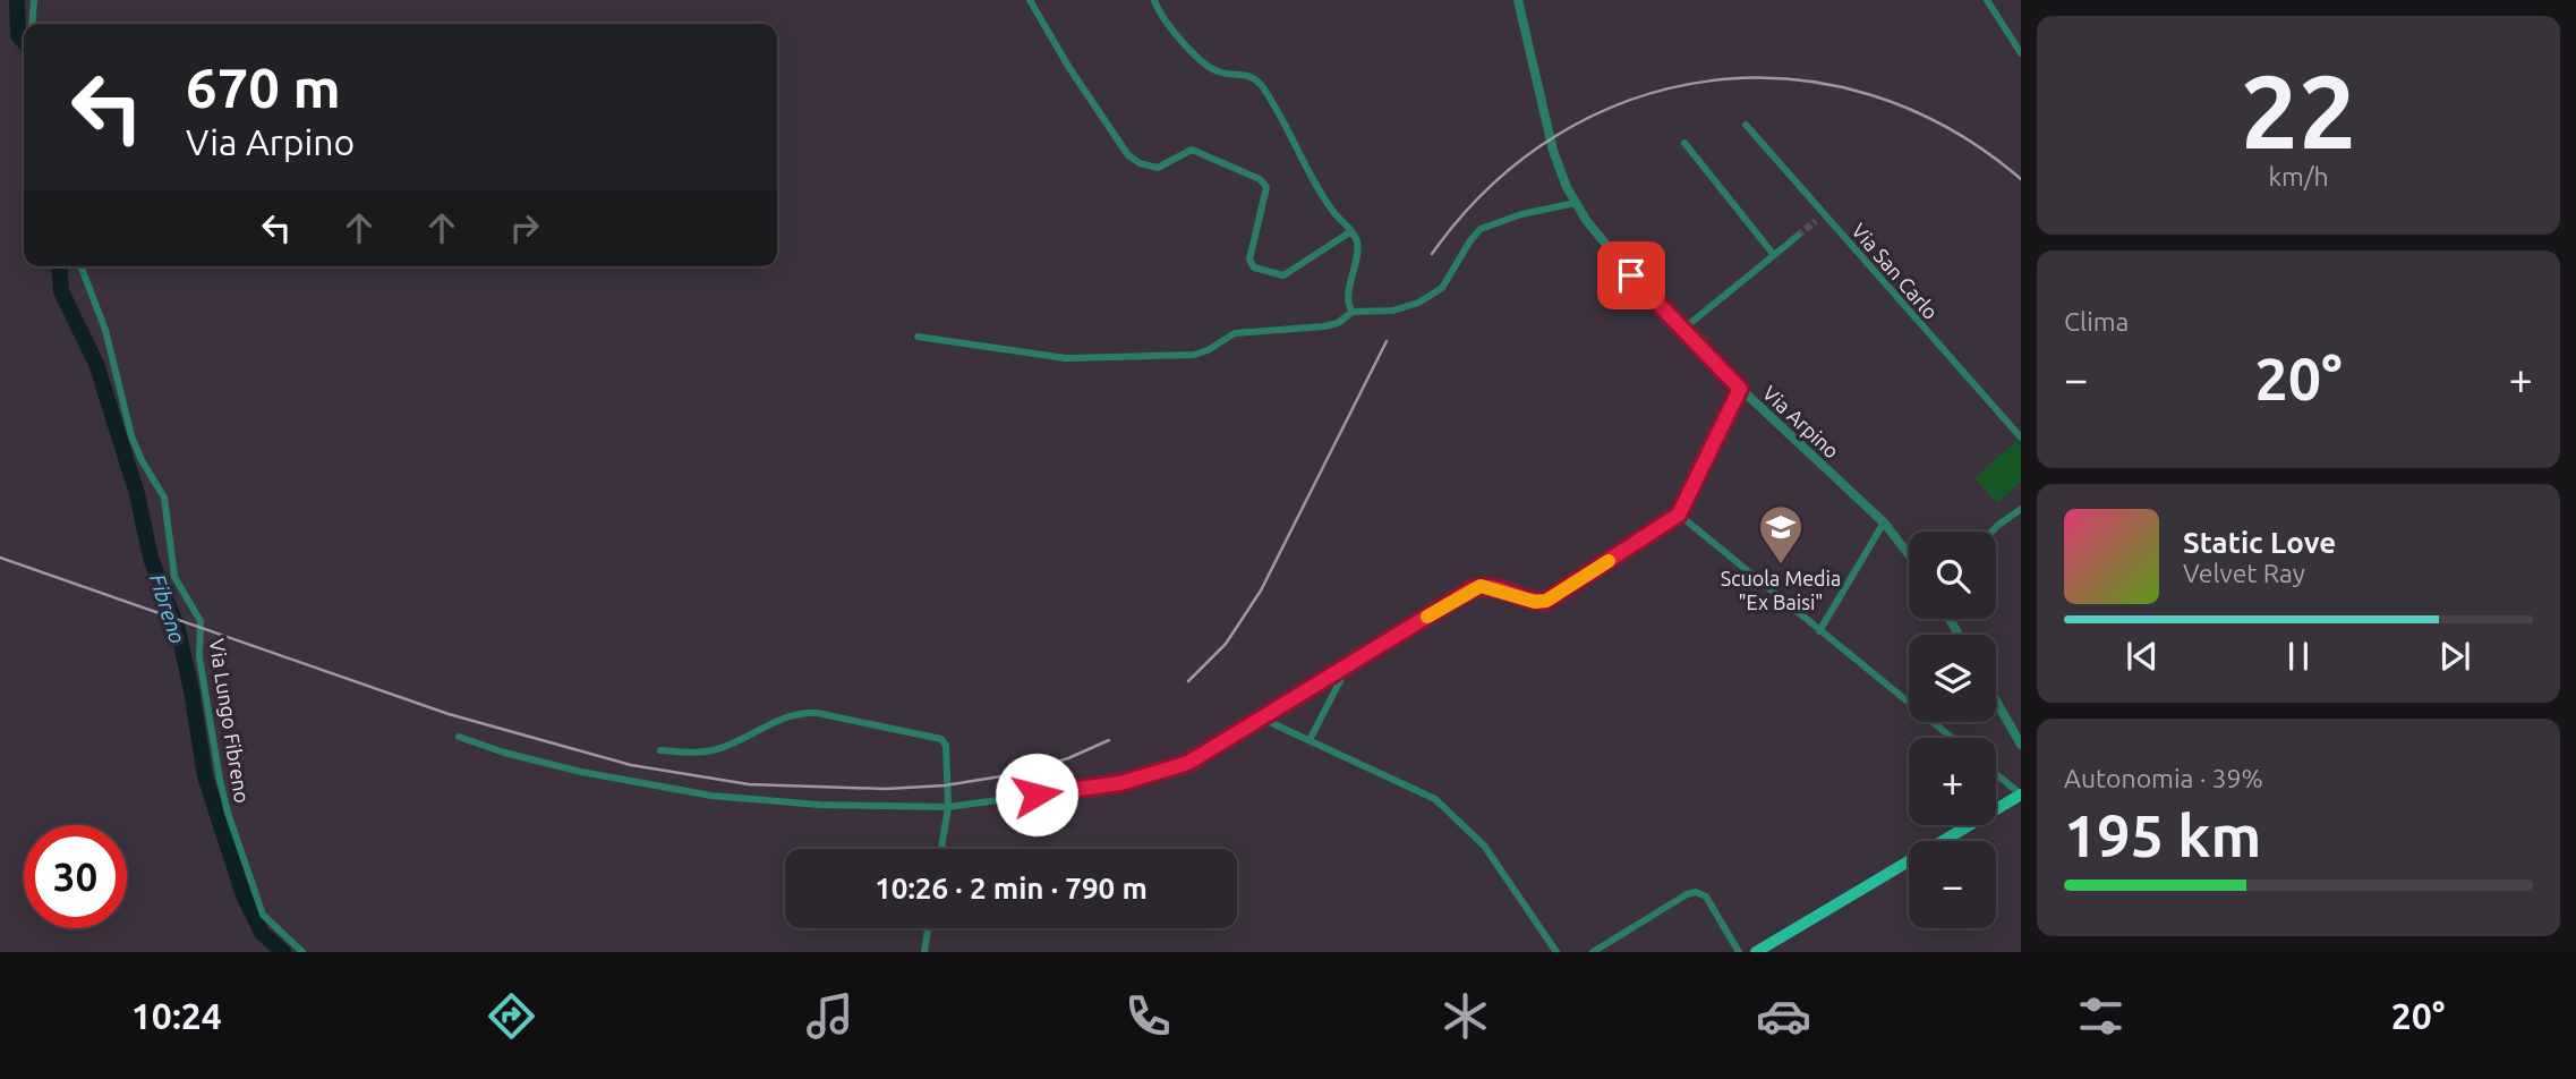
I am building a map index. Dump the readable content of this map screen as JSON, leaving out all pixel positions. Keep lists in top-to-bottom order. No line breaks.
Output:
{"streets":{"street":["Via San Carlo","Via Arpino","Via Lungo Fibreno"]},"water":["Fibreno"],"places":{"school or university":["Scuola Media \"Ex Baisi\""]},"page":{"tile":[["22","km/h"],"Clima",["Autonomia · 39%","195 km"]],"turn":["670 m","Via Arpino"],"heat":["−","20°","+"],"song":["Static Love","Velvet Ray"],"map_buttons":["+","−"],"limit":"30","trip":"10:26 · 2 min · 790 m","tabs":["10:24","20°"]}}
